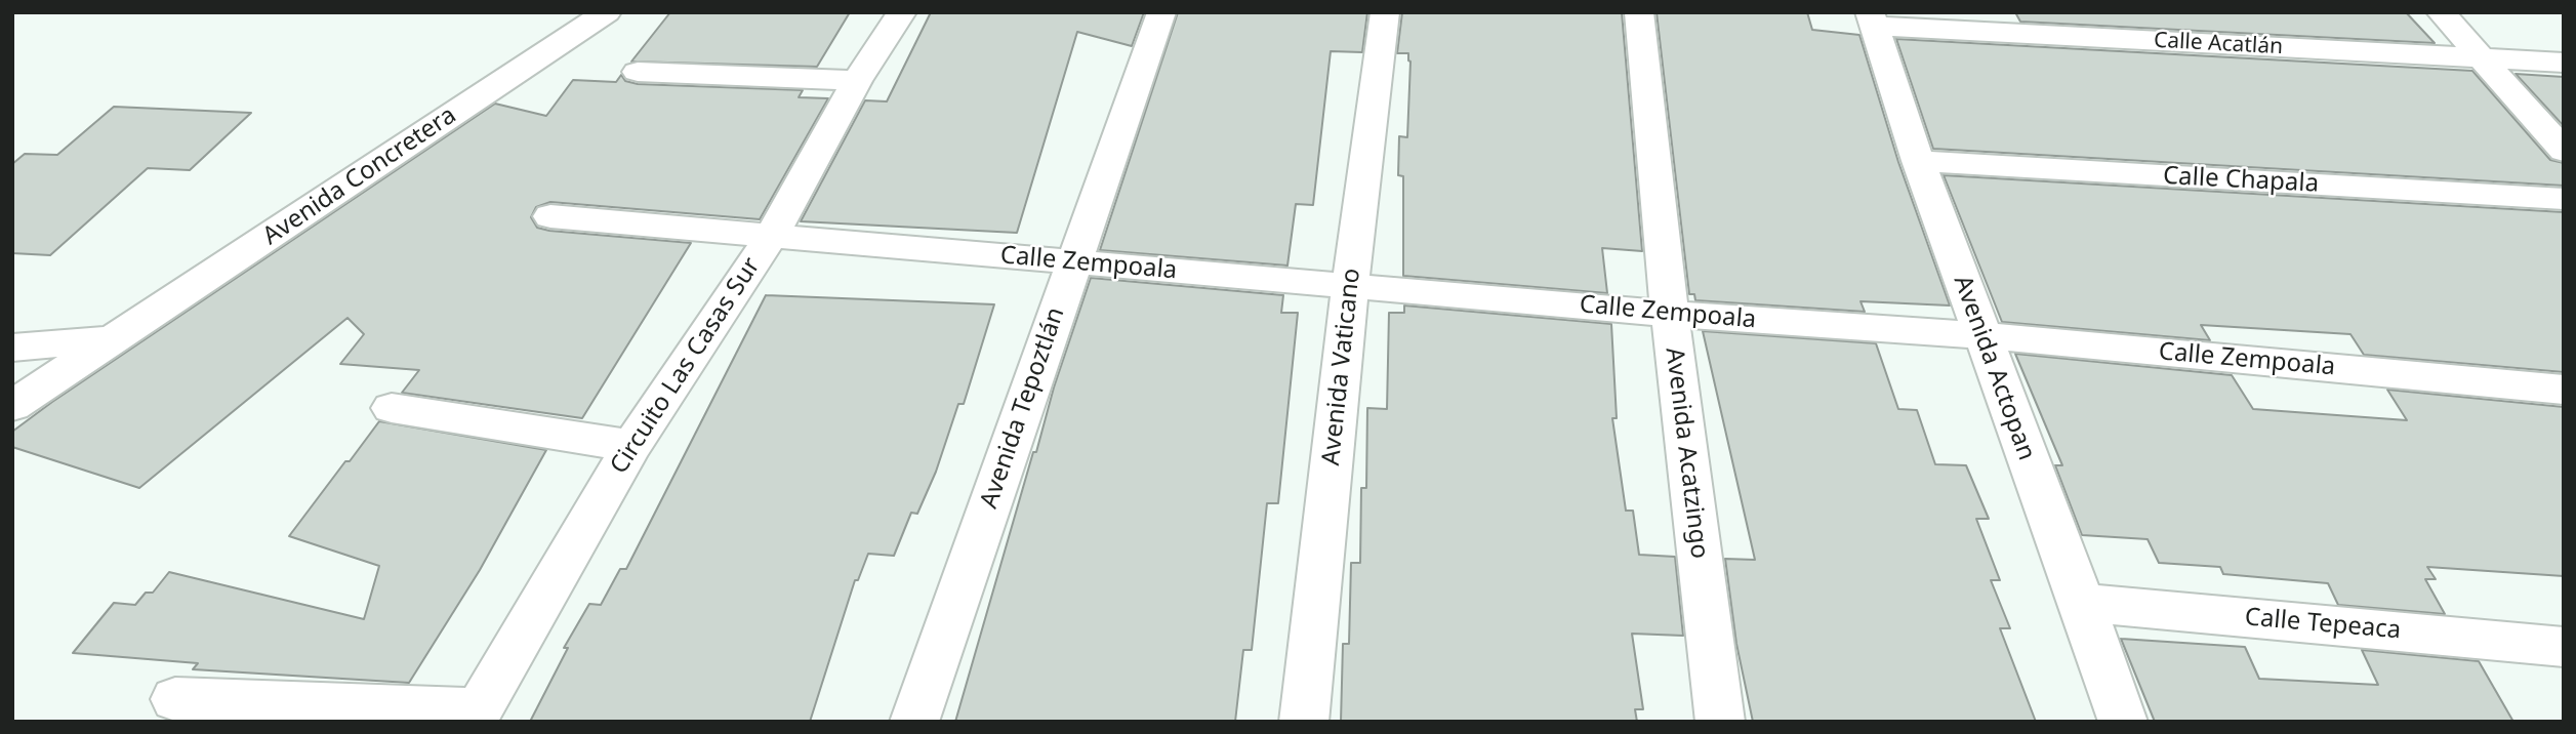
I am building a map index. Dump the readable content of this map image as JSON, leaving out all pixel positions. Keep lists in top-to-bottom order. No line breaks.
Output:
{"streets":{"street":["Calle Acatlán","Avenida Concretera","Calle Chapala","Calle Zempoala","Circuito Las Casas Sur","Avenida Vaticano","Avenida Actopan","Avenida Tepoztlán","Avenida Acatzingo","Calle Tepeaca"]},"crossings":[["Calle Acatlán","Avenida Actopan"],["Calle Chapala","Avenida Actopan"],["Calle Zempoala","Circuito Las Casas Sur"],["Calle Zempoala","Avenida Vaticano"],["Calle Zempoala","Avenida Actopan"],["Calle Zempoala","Avenida Tepoztlán"],["Calle Zempoala","Avenida Acatzingo"],["Avenida Actopan","Calle Tepeaca"]]}
